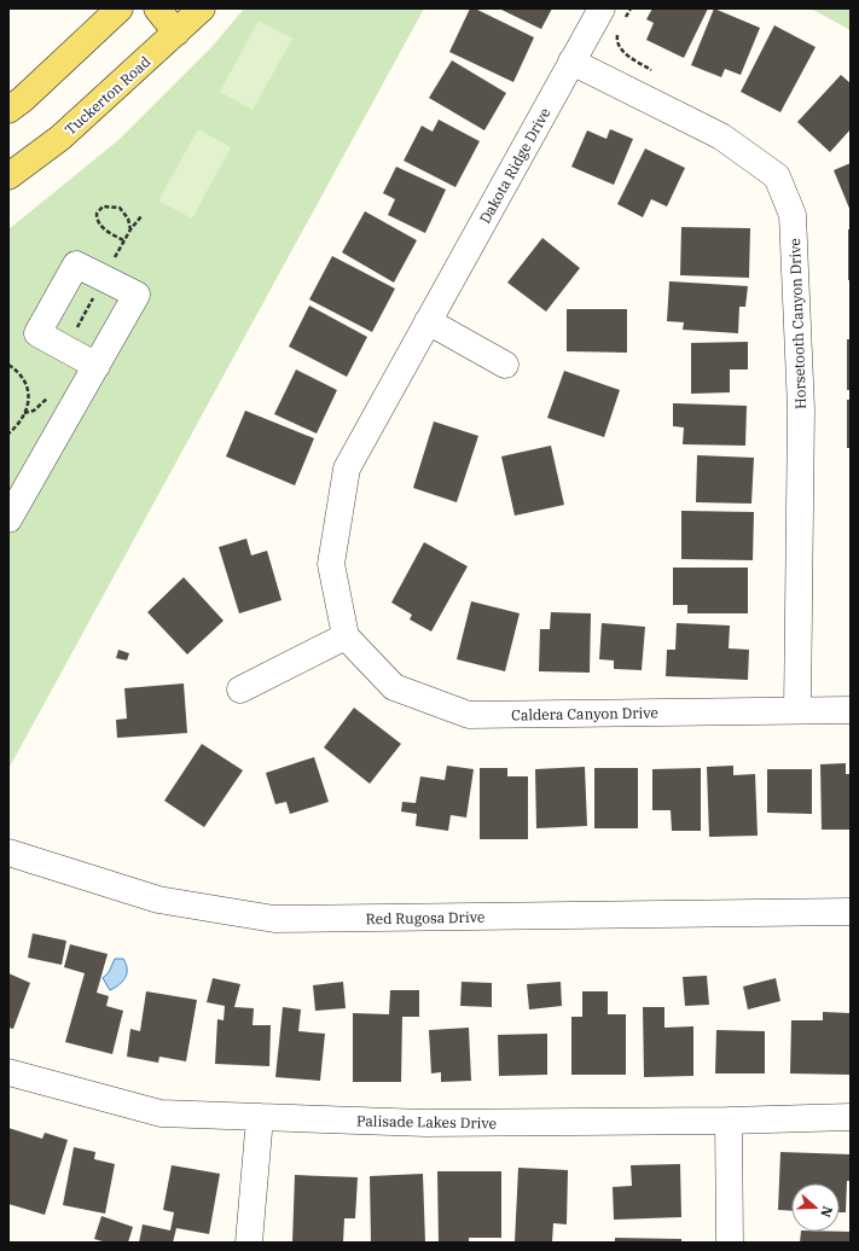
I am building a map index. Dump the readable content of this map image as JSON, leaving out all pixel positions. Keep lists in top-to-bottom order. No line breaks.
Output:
{"streets":{"main road":["Tuckerton Road"],"street":["Dakota Ridge Drive","Horsetooth Canyon Drive","Caldera Canyon Drive","Red Rugosa Drive","Palisade Lakes Drive"]},"crossings":[["Dakota Ridge Drive","Horsetooth Canyon Drive"],["Dakota Ridge Drive","Caldera Canyon Drive"],["Horsetooth Canyon Drive","Caldera Canyon Drive"]],"north":"right"}
